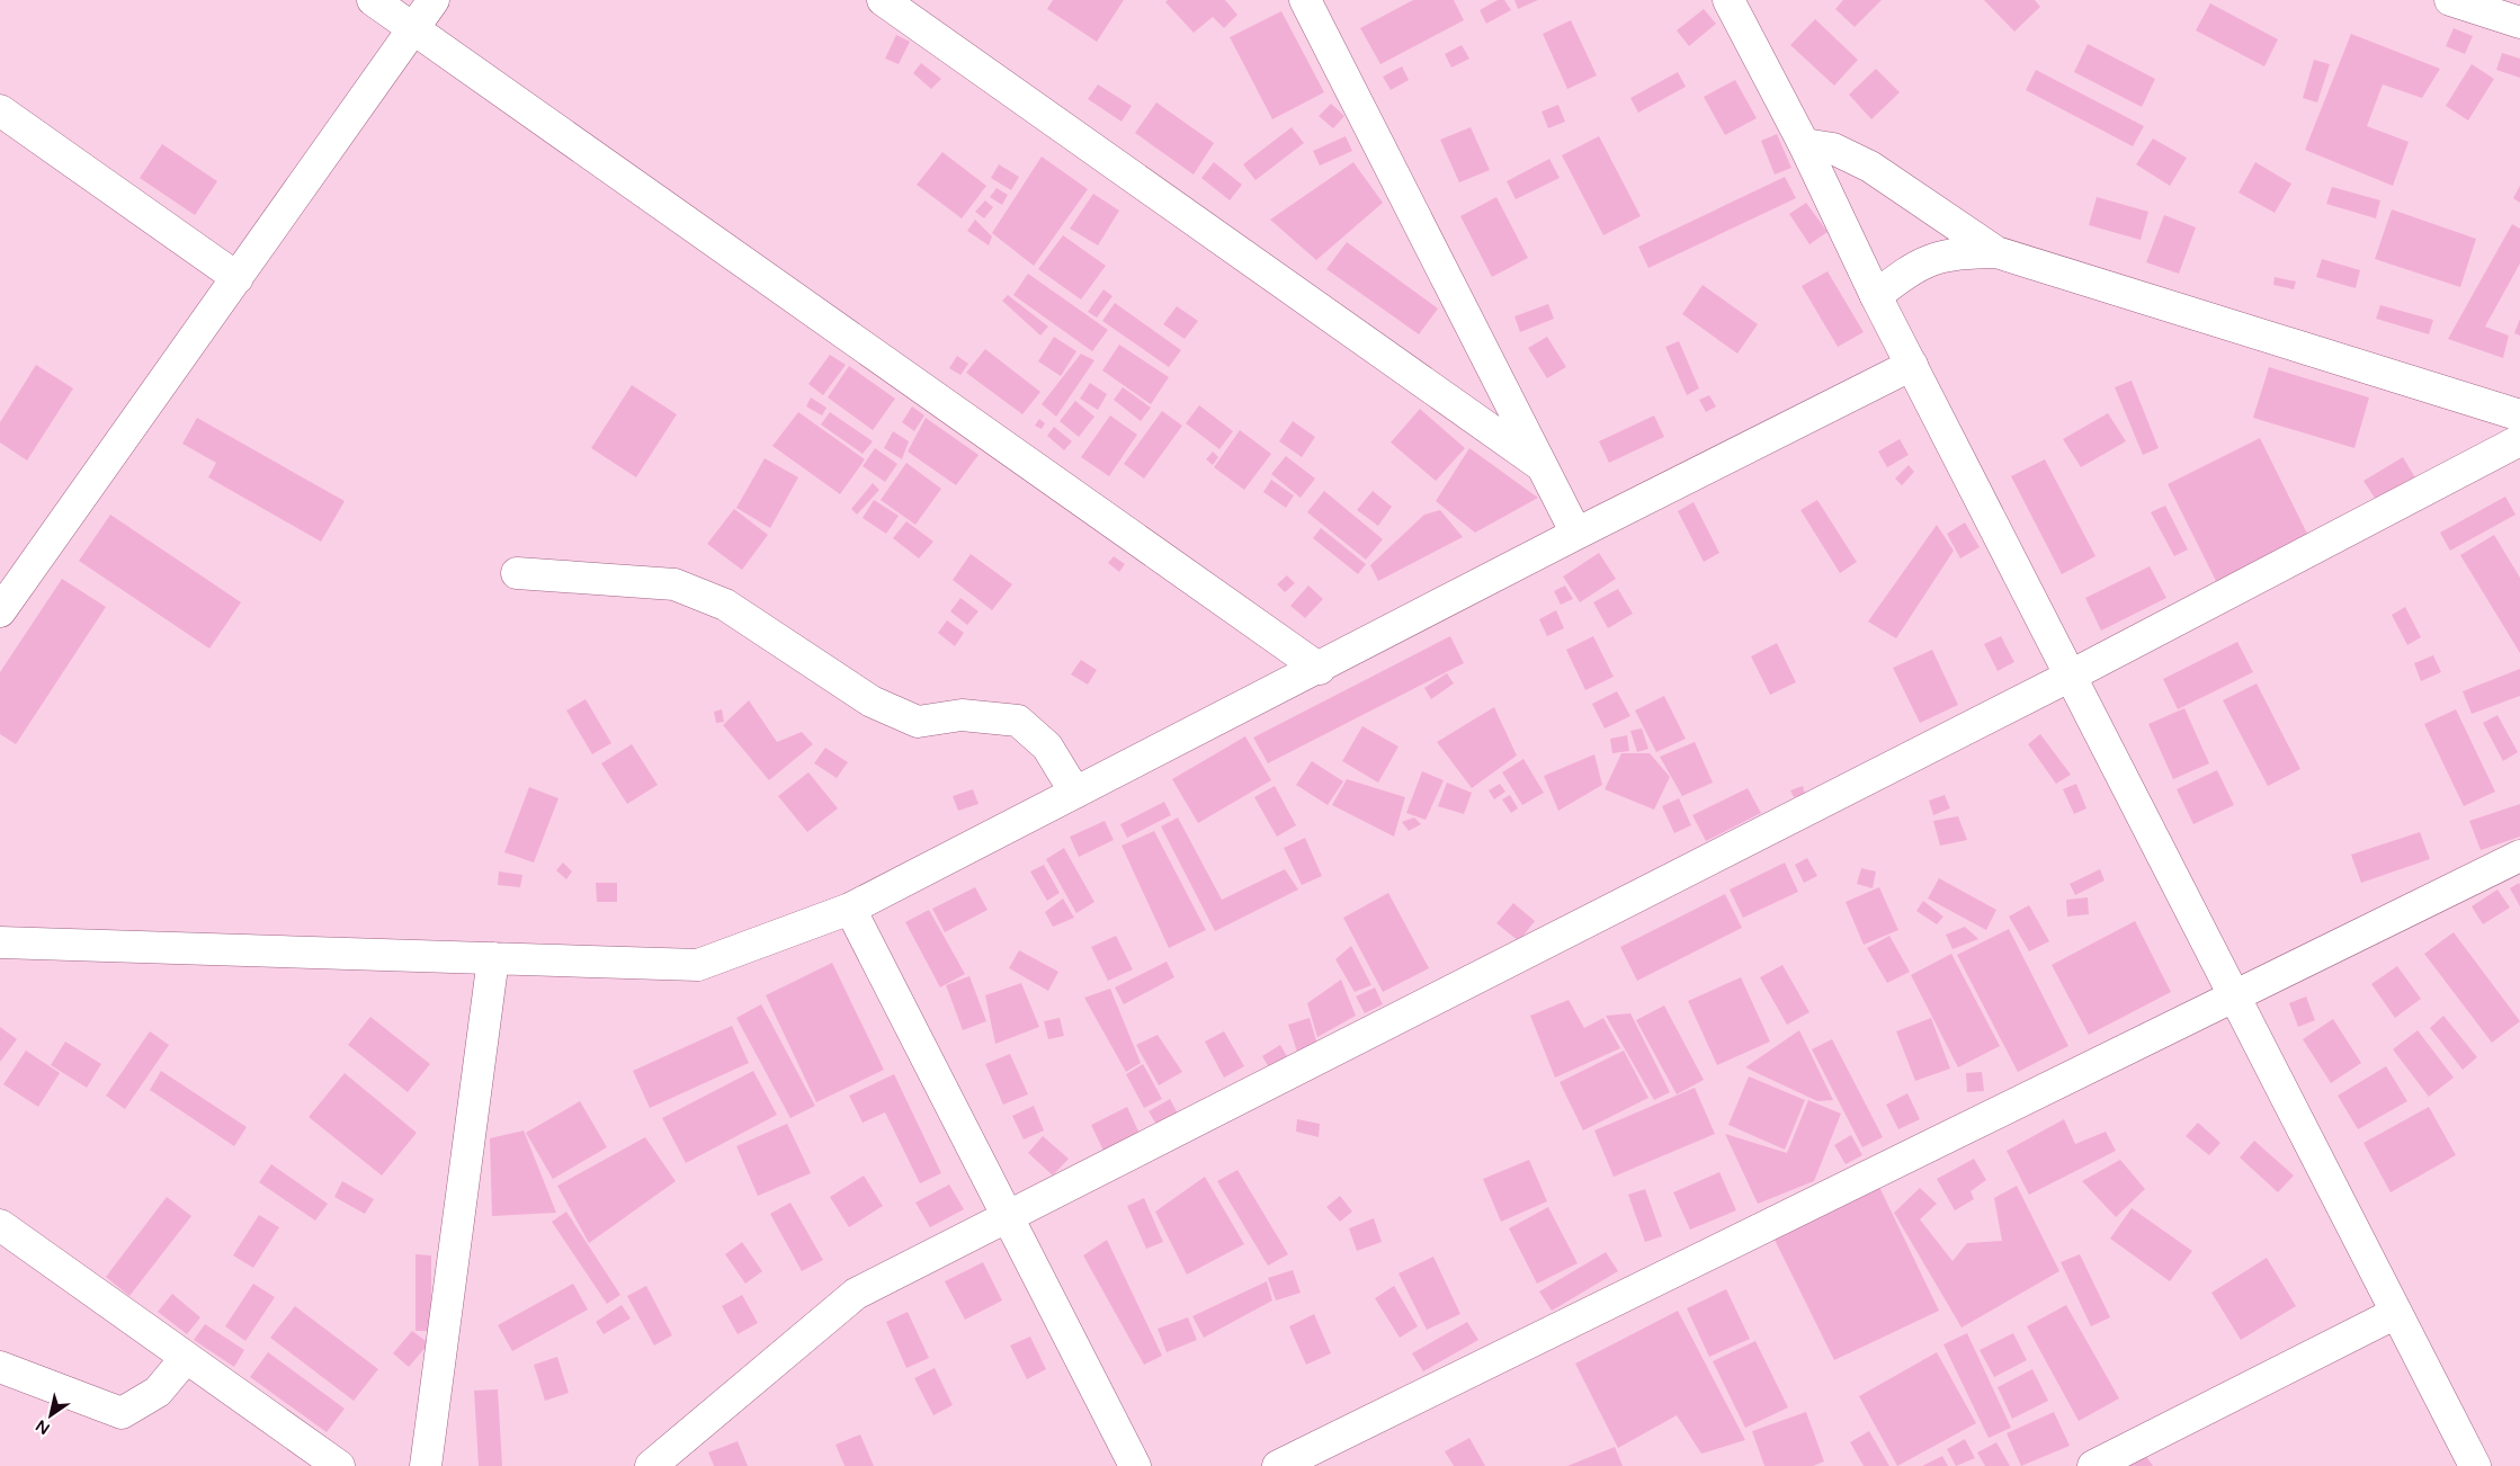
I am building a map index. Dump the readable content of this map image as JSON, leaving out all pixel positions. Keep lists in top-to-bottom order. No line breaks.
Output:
{"north":"bottom left"}
